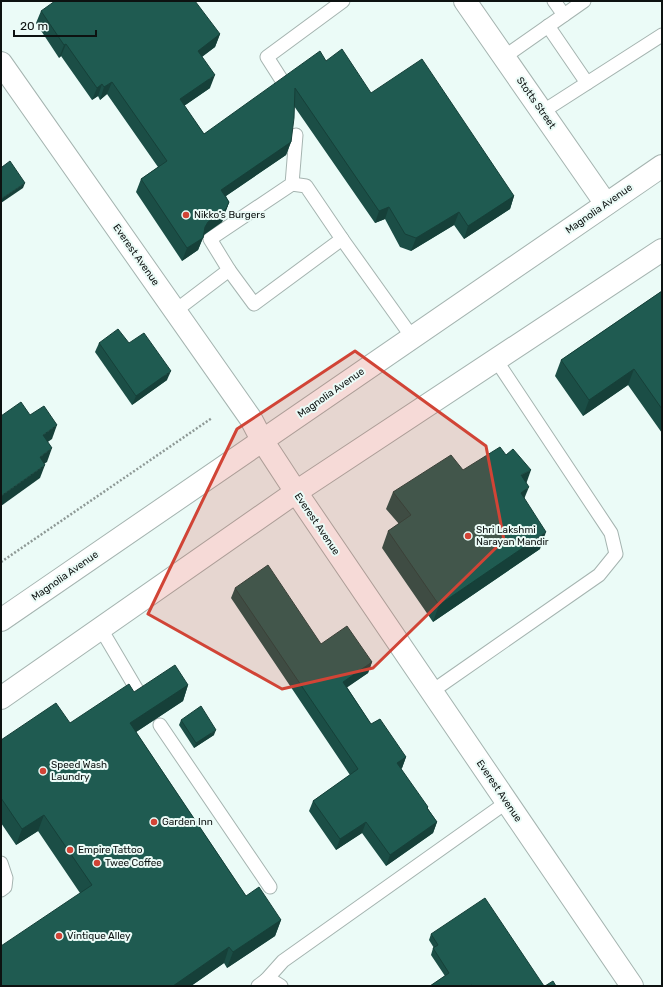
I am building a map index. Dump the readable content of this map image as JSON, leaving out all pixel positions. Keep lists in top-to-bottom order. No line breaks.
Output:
{"streets":{"main road":["Stotts Street","Magnolia Avenue","Everest Avenue"]},"crossings":[["Stotts Street","Magnolia Avenue"],["Magnolia Avenue","Everest Avenue"]],"places":["Nikko's Burgers","Shri Lakshmi Narayan Mandir","Speed Wash Laundry","Garden Inn","Empire Tattoo","Twee Coffee","Vintique Alley"],"scale_bar":"20 m"}
